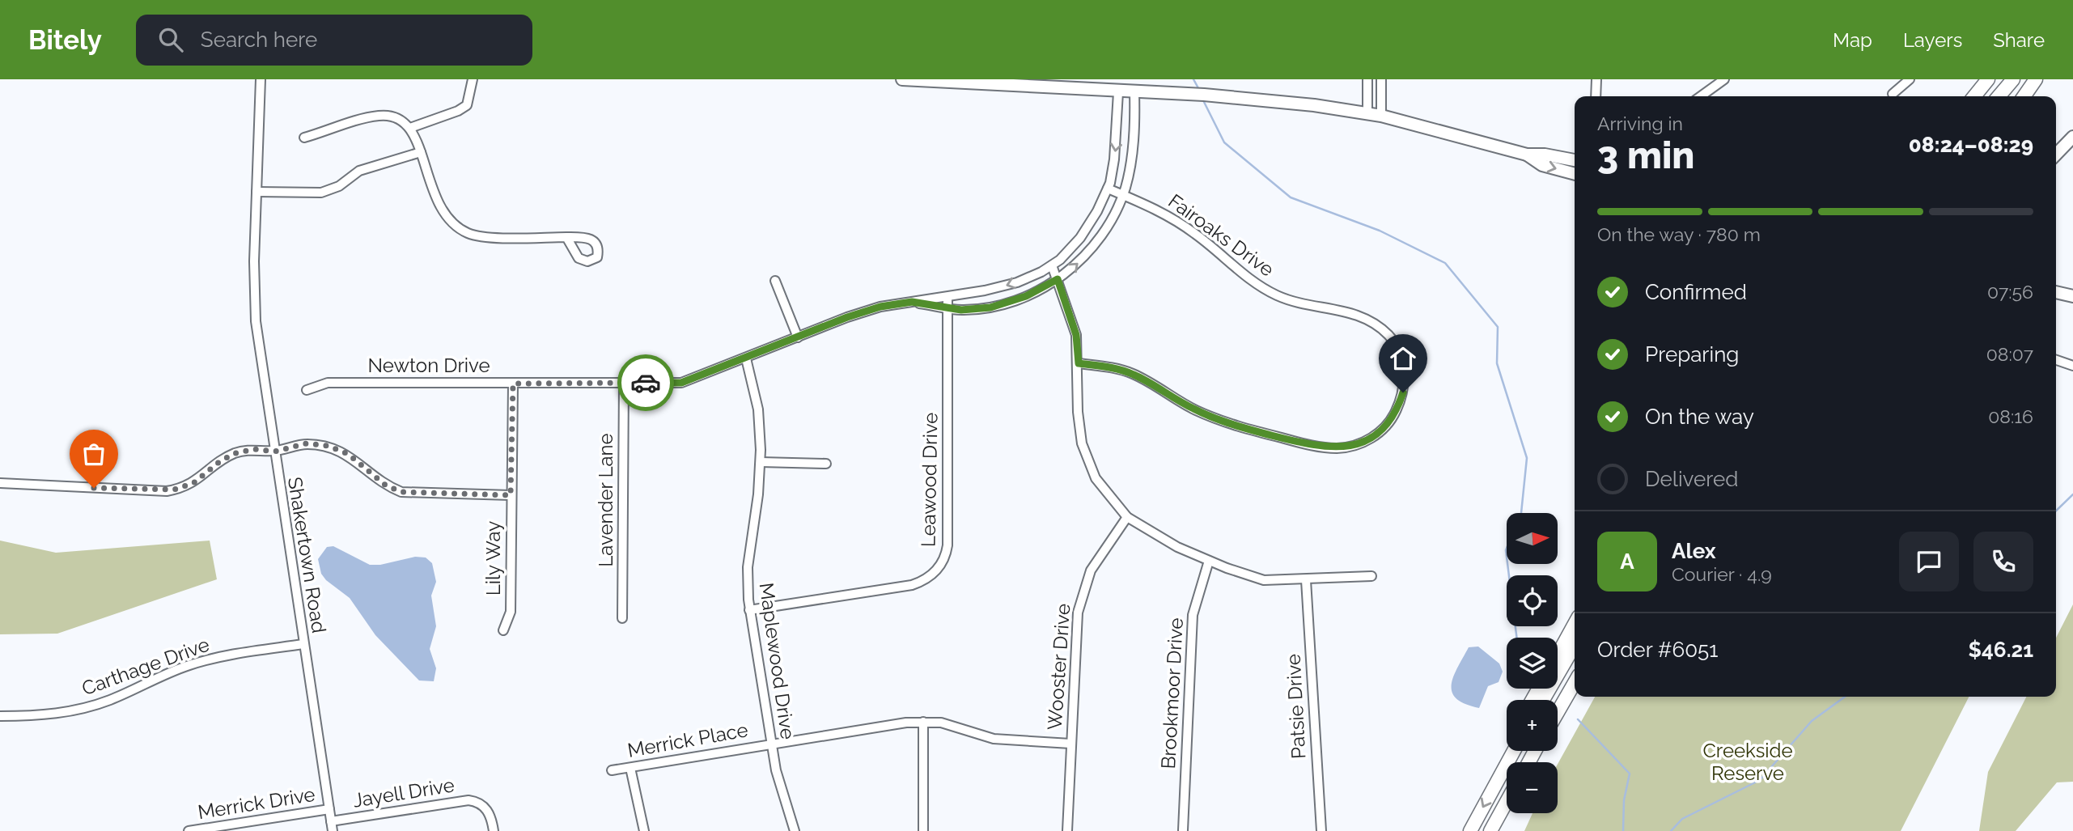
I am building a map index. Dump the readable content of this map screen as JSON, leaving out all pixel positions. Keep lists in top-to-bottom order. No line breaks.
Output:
{"streets":{"street":["Fairoaks Drive","Newton Drive","Leawood Drive","Lavender Lane","Shakertown Road","Lily Way","Maplewood Drive","Carthage Drive","Wooster Drive","Brookmoor Drive","Patsie Drive","Merrick Place","Jayell Drive","Merrick Drive"]},"crossings":[["Fairoaks Drive","Newton Drive"],["Newton Drive","Leawood Drive"],["Newton Drive","Lavender Lane"],["Newton Drive","Lily Way"],["Newton Drive","Maplewood Drive"],["Leawood Drive","Maplewood Drive"],["Shakertown Road","Carthage Drive"],["Shakertown Road","Jayell Drive"],["Shakertown Road","Merrick Drive"],["Maplewood Drive","Merrick Place"],["Wooster Drive","Merrick Place"]],"parks":["Creekside Reserve"],"north":"right","page":{"header":"Bitely","search":"Search here","nav":["Map","Layers","Share"],"heading":["3 min","Arriving in","08:24–08:29"],"panel":["Alex","Courier · 4.9","Order #6051","$46.21"],"bar":"On the way · 780 m","list":[["Confirmed","07:56"],["Preparing","08:07"],["On the way","08:16"],"Delivered"],"map_buttons":["+","−"],"round":"A"}}
